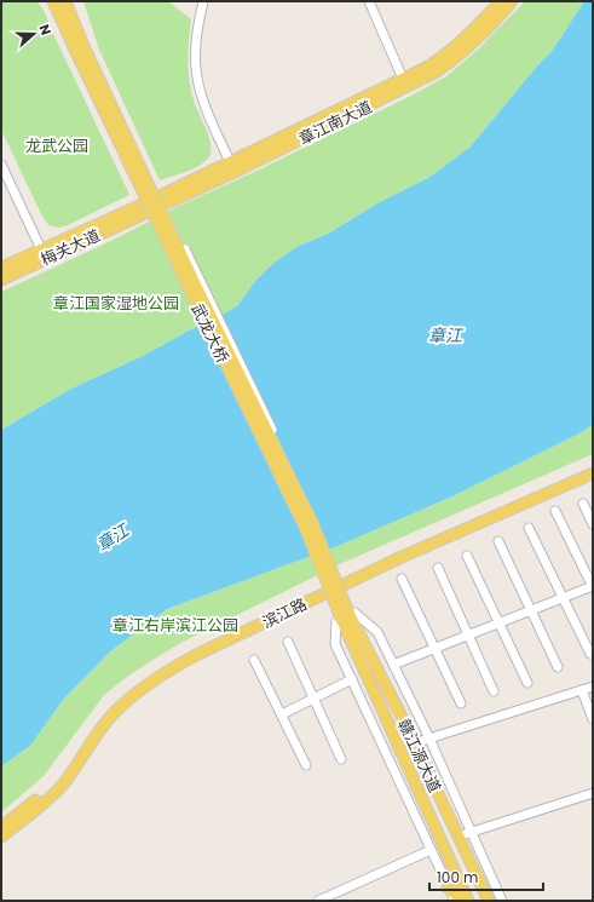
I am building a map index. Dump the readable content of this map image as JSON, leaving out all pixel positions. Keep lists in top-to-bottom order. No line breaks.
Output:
{"streets":{"main road":["章江南大道","梅关大道","武龙大桥","滨江路","赣江源大道"]},"crossings":[["章江南大道","梅关大道"],["武龙大桥","赣江源大道"]],"water":["章江"],"parks":["龙武公园","章江国家湿地公园","章江右岸滨江公园"],"scale_bar":"100 m","north":"right"}
